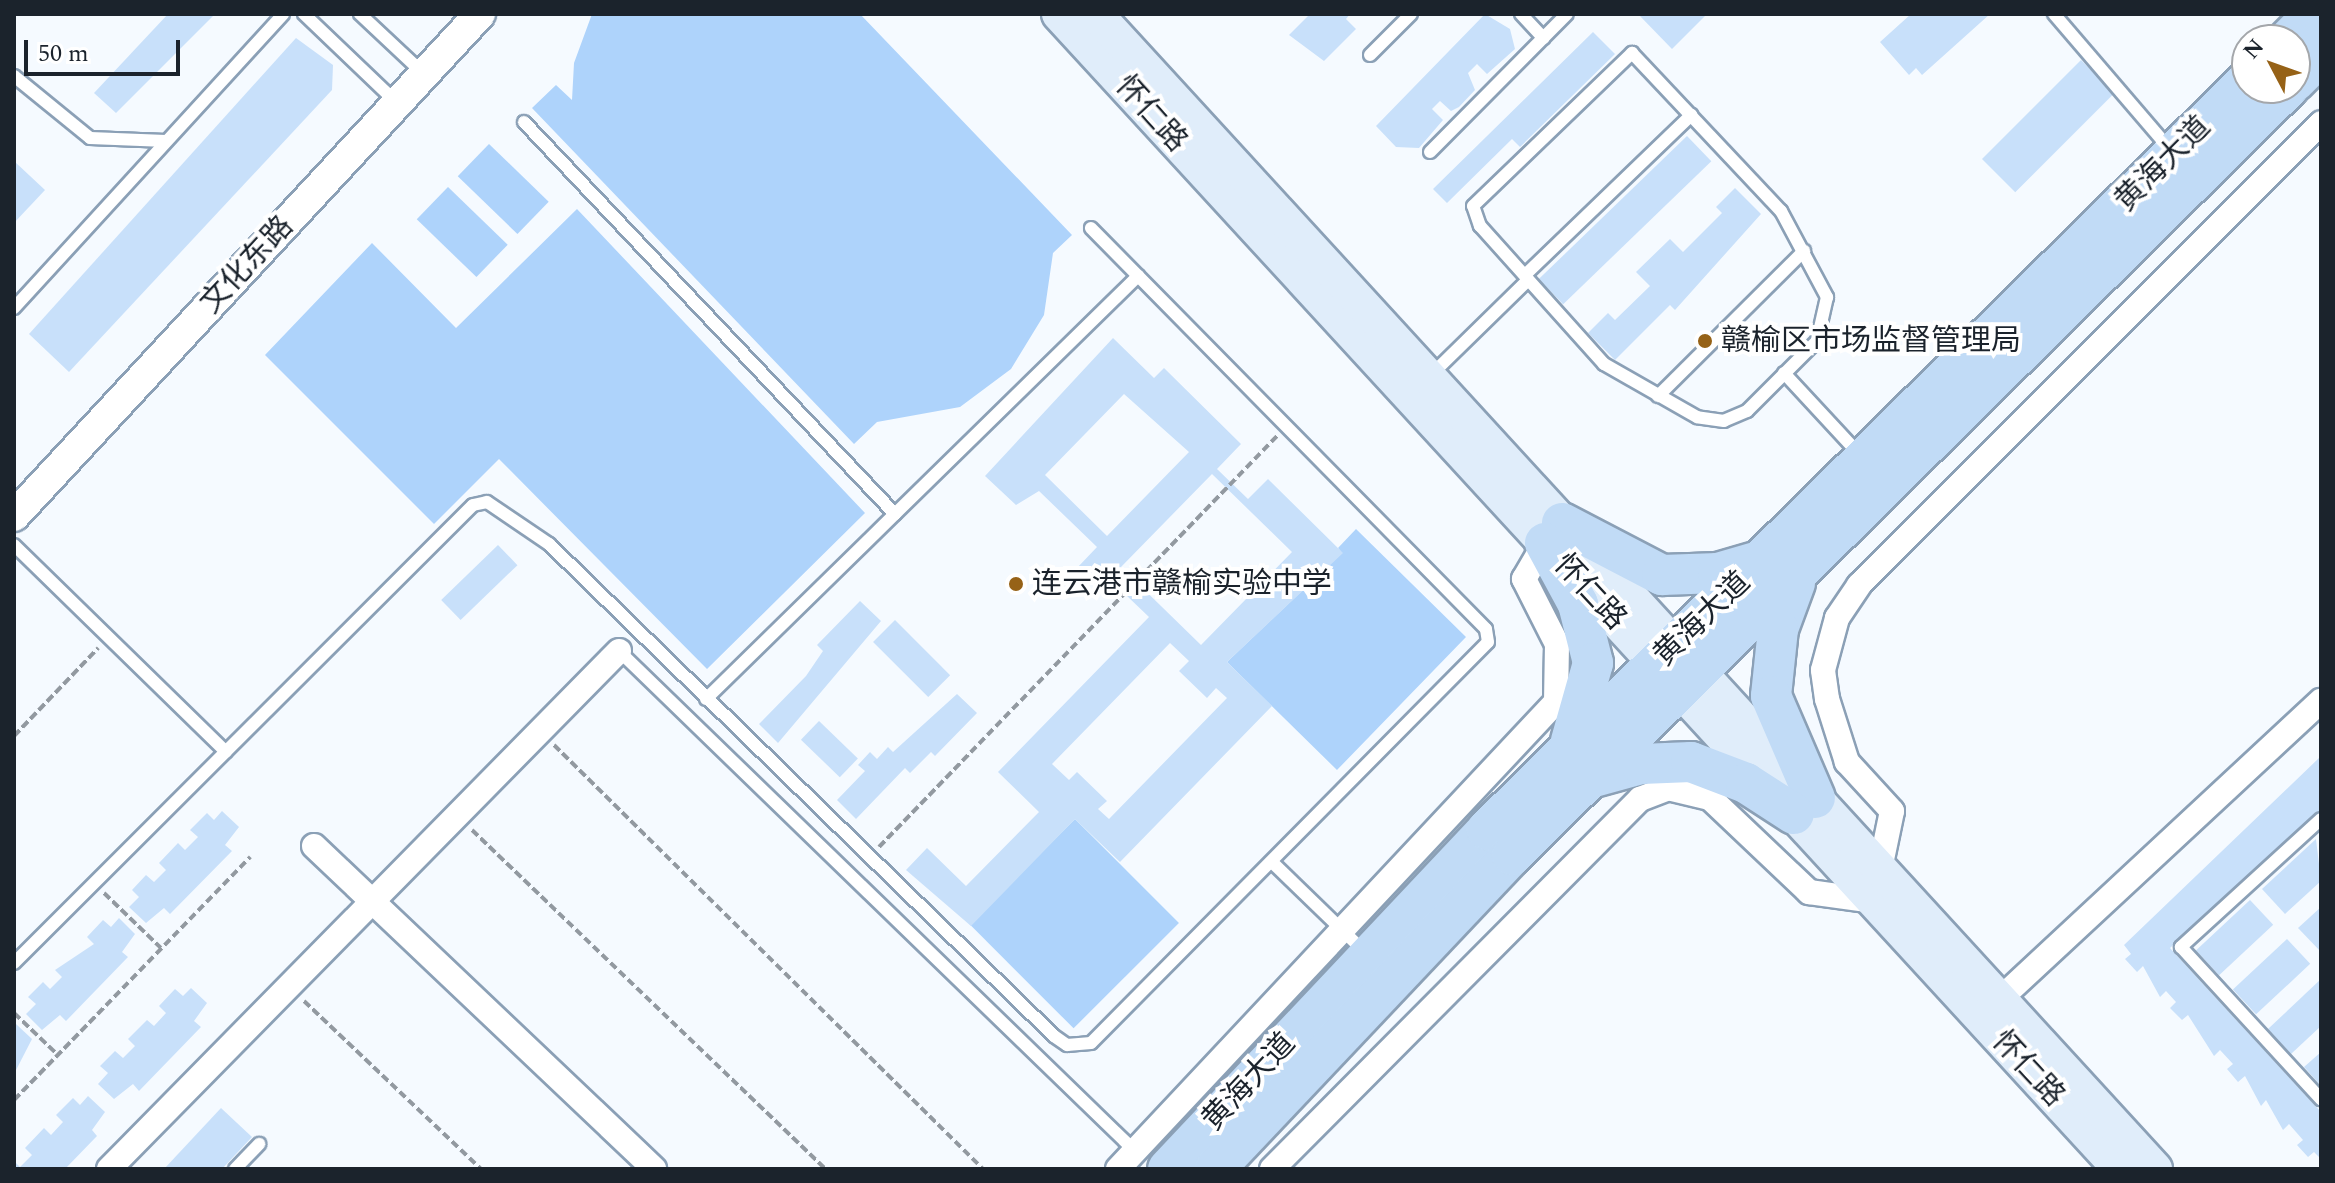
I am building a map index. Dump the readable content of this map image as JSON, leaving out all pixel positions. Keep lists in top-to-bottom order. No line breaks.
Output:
{"streets":{"main road":["怀仁路","黄海大道"],"street":["文化东路"]},"crossings":[["怀仁路","黄海大道"]],"places":["赣榆区市场监督管理局","连云港市赣榆实验中学"],"scale_bar":"50 m","north":"top left"}
